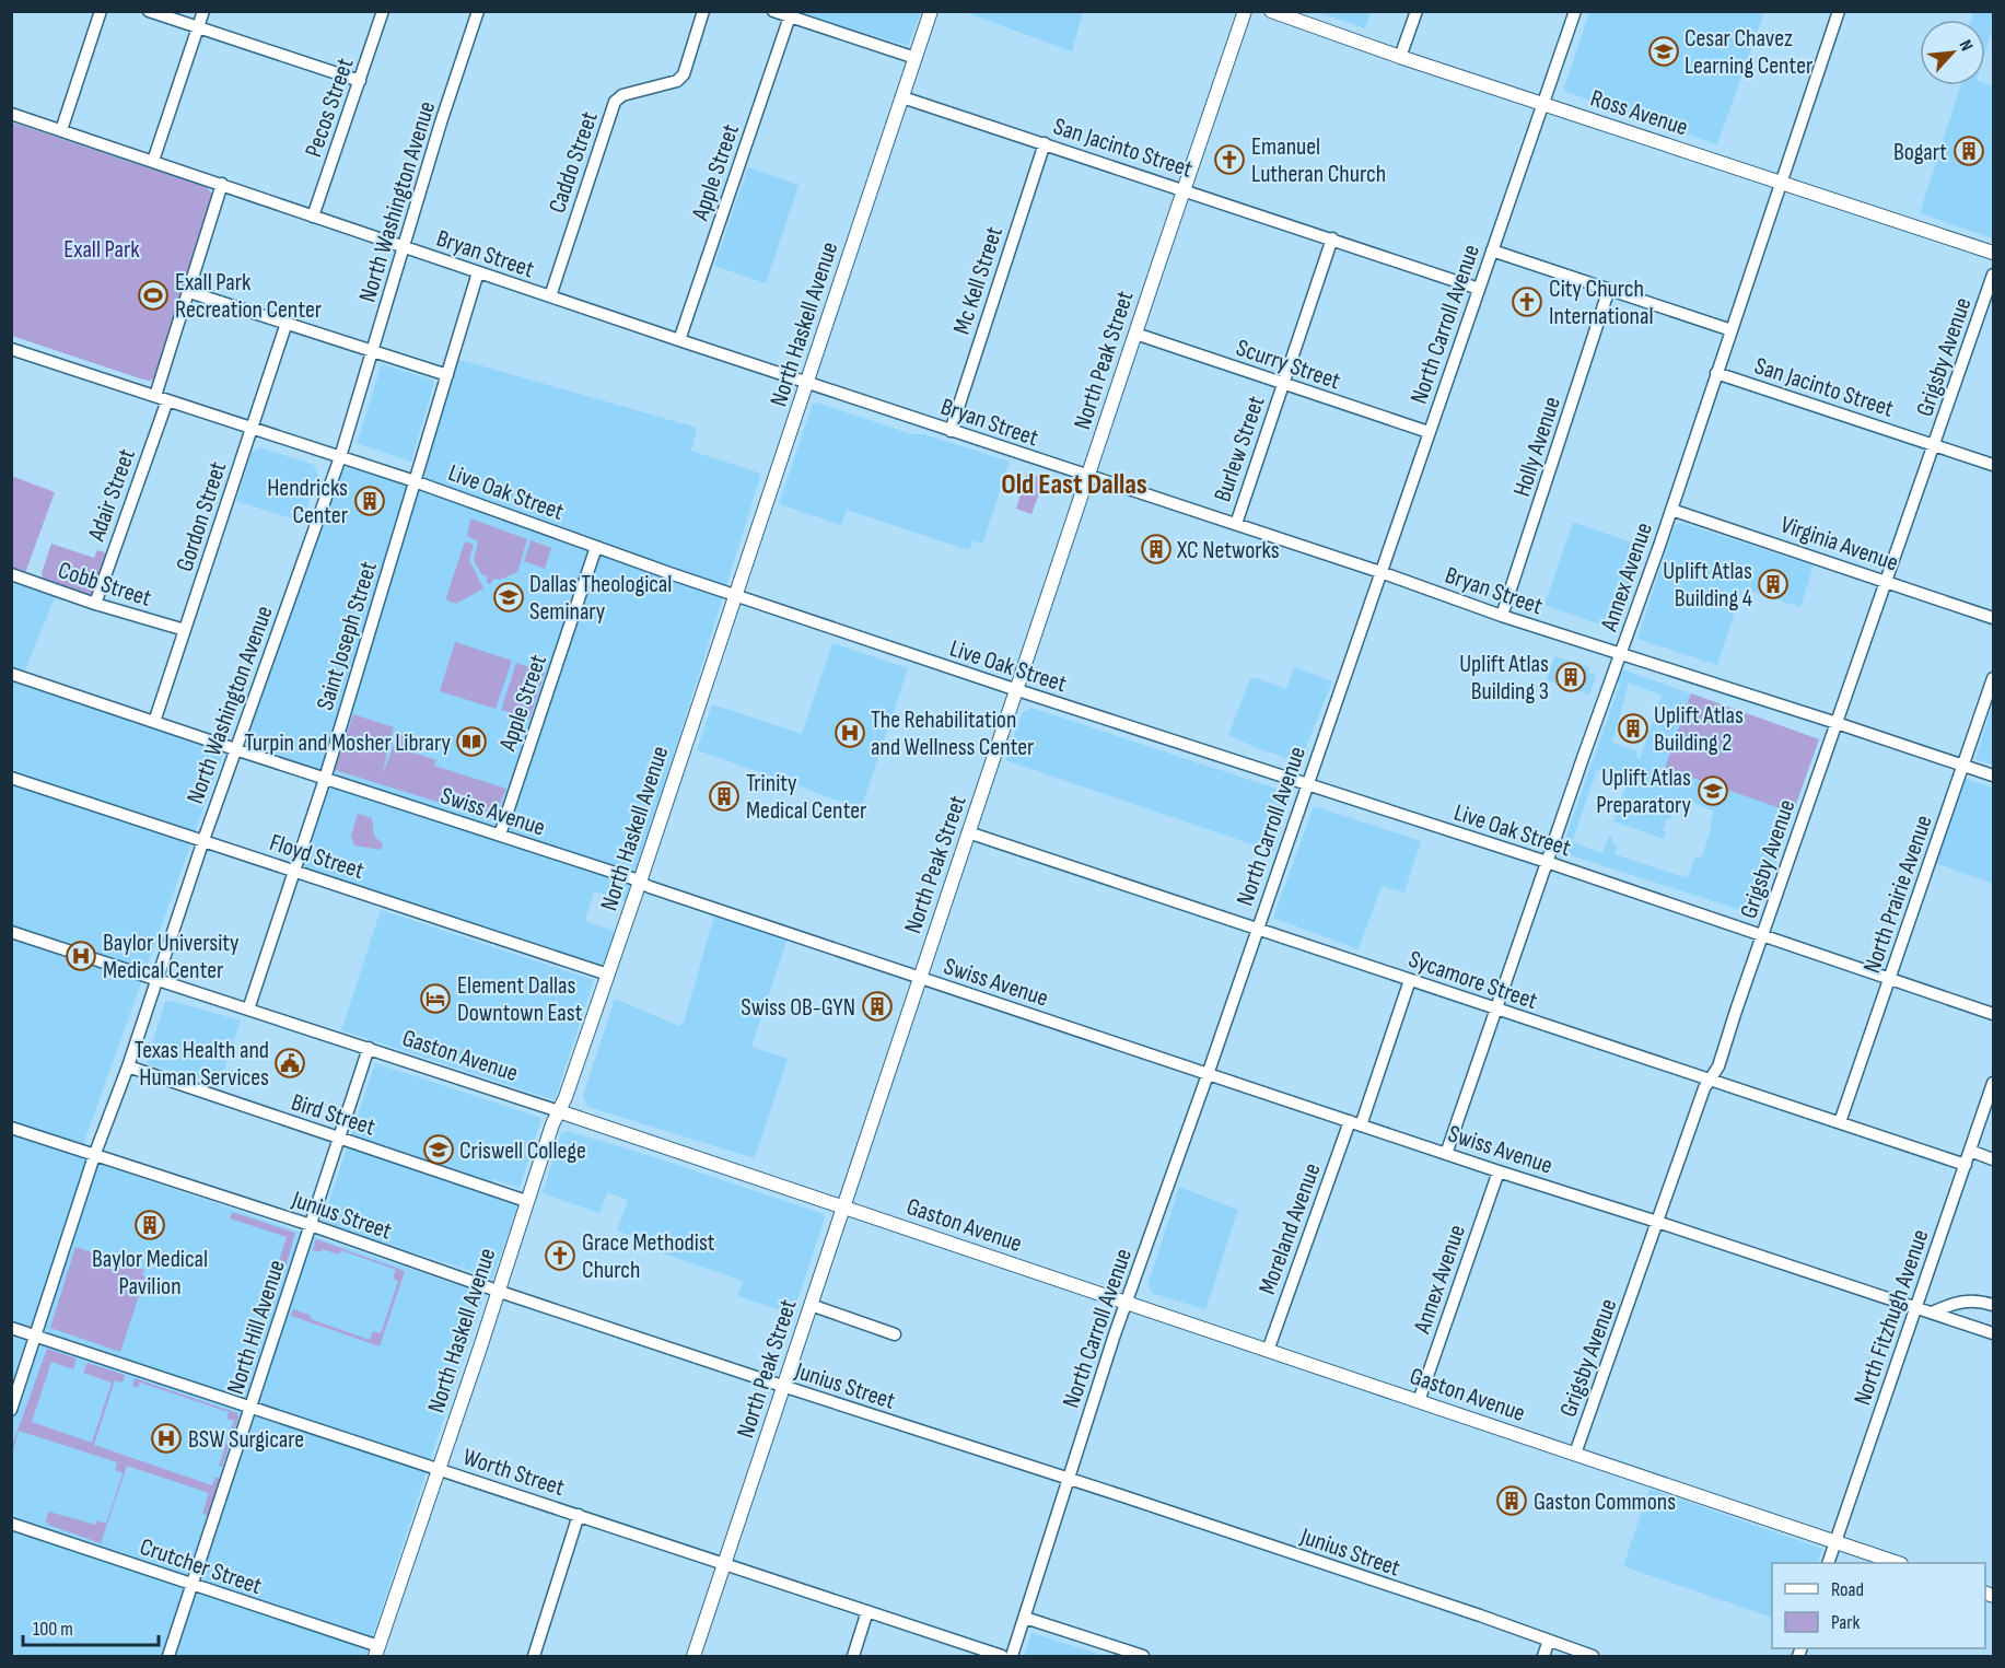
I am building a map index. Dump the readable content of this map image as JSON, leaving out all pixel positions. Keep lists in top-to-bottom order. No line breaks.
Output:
{"streets":{"main road":["Ross Avenue","North Haskell Avenue","North Peak Street","Gaston Avenue"],"street":["Pecos Street","San Jacinto Street","Caddo Street","Apple Street","North Washington Avenue","Bryan Street","Mc Kell Street","North Carroll Avenue","Grigsby Avenue","Scurry Street","Holly Avenue","Burlew Street","Live Oak Street","Adair Street","Gordon Street","Virginia Avenue","Annex Avenue","Cobb Street","Saint Joseph Street","Swiss Avenue","Floyd Street","North Prairie Avenue","Sycamore Street","Bird Street","Junius Street","Moreland Avenue","North Fitzhugh Avenue","North Hill Avenue","Worth Street","Crutcher Street"]},"crossings":[["Pecos Street","Bryan Street"],["Ross Avenue","North Carroll Avenue"],["Ross Avenue","Annex Avenue"],["San Jacinto Street","Mc Kell Street"],["San Jacinto Street","North Haskell Avenue"],["San Jacinto Street","North Carroll Avenue"],["San Jacinto Street","Grigsby Avenue"],["San Jacinto Street","North Peak Street"],["San Jacinto Street","Holly Avenue"],["San Jacinto Street","Burlew Street"],["San Jacinto Street","Annex Avenue"],["Caddo Street","Bryan Street"],["Apple Street","Bryan Street"],["Apple Street","Live Oak Street"],["Apple Street","Swiss Avenue"],["North Washington Avenue","Bryan Street"],["North Washington Avenue","Live Oak Street"],["North Washington Avenue","Swiss Avenue"],["North Washington Avenue","Floyd Street"],["North Washington Avenue","Gaston Avenue"],["North Washington Avenue","Bird Street"],["North Washington Avenue","Junius Street"],["North Washington Avenue","Worth Street"],["Bryan Street","Mc Kell Street"],["Bryan Street","North Haskell Avenue"],["Bryan Street","North Carroll Avenue"],["Bryan Street","Grigsby Avenue"],["Bryan Street","North Peak Street"],["Bryan Street","Holly Avenue"],["Bryan Street","Burlew Street"],["Bryan Street","Annex Avenue"],["Bryan Street","Saint Joseph Street"],["Bryan Street","North Prairie Avenue"],["North Haskell Avenue","Live Oak Street"],["North Haskell Avenue","Swiss Avenue"],["North Haskell Avenue","Floyd Street"],["North Haskell Avenue","Gaston Avenue"],["North Haskell Avenue","Bird Street"],["North Haskell Avenue","Junius Street"],["North Haskell Avenue","Worth Street"],["North Haskell Avenue","Crutcher Street"],["North Carroll Avenue","Scurry Street"],["North Carroll Avenue","Live Oak Street"],["North Carroll Avenue","Swiss Avenue"],["North Carroll Avenue","Sycamore Street"],["North Carroll Avenue","Gaston Avenue"],["North Carroll Avenue","Junius Street"],["Grigsby Avenue","Live Oak Street"],["Grigsby Avenue","Virginia Avenue"],["Grigsby Avenue","Swiss Avenue"],["Grigsby Avenue","Sycamore Street"],["Grigsby Avenue","Gaston Avenue"],["North Peak Street","Scurry Street"],["North Peak Street","Live Oak Street"],["North Peak Street","Swiss Avenue"],["North Peak Street","Sycamore Street"],["North Peak Street","Gaston Avenue"],["North Peak Street","Junius Street"],["North Peak Street","Worth Street"],["Scurry Street","Burlew Street"],["Live Oak Street","Adair Street"],["Live Oak Street","Gordon Street"],["Live Oak Street","Annex Avenue"],["Live Oak Street","Saint Joseph Street"],["Live Oak Street","North Prairie Avenue"],["Adair Street","Cobb Street"],["Gordon Street","Cobb Street"],["Gordon Street","Swiss Avenue"],["Virginia Avenue","Annex Avenue"],["Annex Avenue","Swiss Avenue"],["Annex Avenue","Sycamore Street"],["Annex Avenue","Gaston Avenue"],["Saint Joseph Street","Swiss Avenue"],["Saint Joseph Street","Floyd Street"],["Saint Joseph Street","Gaston Avenue"],["Swiss Avenue","Moreland Avenue"],["Swiss Avenue","North Fitzhugh Avenue"],["North Prairie Avenue","Sycamore Street"],["Sycamore Street","Moreland Avenue"],["Sycamore Street","North Fitzhugh Avenue"],["Gaston Avenue","Moreland Avenue"],["Gaston Avenue","North Fitzhugh Avenue"],["Gaston Avenue","North Hill Avenue"],["Bird Street","North Hill Avenue"],["Junius Street","North Hill Avenue"],["North Hill Avenue","Worth Street"],["North Hill Avenue","Crutcher Street"]],"districts":["Old East Dallas"],"parks":["Exall Park"],"places":{"school or university":["Cesar Chavez Learning Center","Dallas Theological Seminary","Uplift Atlas Preparatory","Criswell College"],"building":["Bogart","Hendricks Center","XC Networks","Uplift Atlas Building 4","Uplift Atlas Building 3","Uplift Atlas Building 2","Trinity Medical Center","Swiss OB-GYN","Baylor Medical Pavilion","Gaston Commons"],"church":["Emanuel Lutheran Church","City Church International","Grace Methodist Church"],"sports":["Exall Park Recreation Center"],"hospital":["The Rehabilitation and Wellness Center","Baylor University Medical Center","BSW Surgicare"],"library":["Turpin and Mosher Library"],"hotel":["Element Dallas Downtown East"],"public building":["Texas Health and Human Services"]},"legend":["Road","Park"],"scale_bar":"100 m","north":"top right"}
